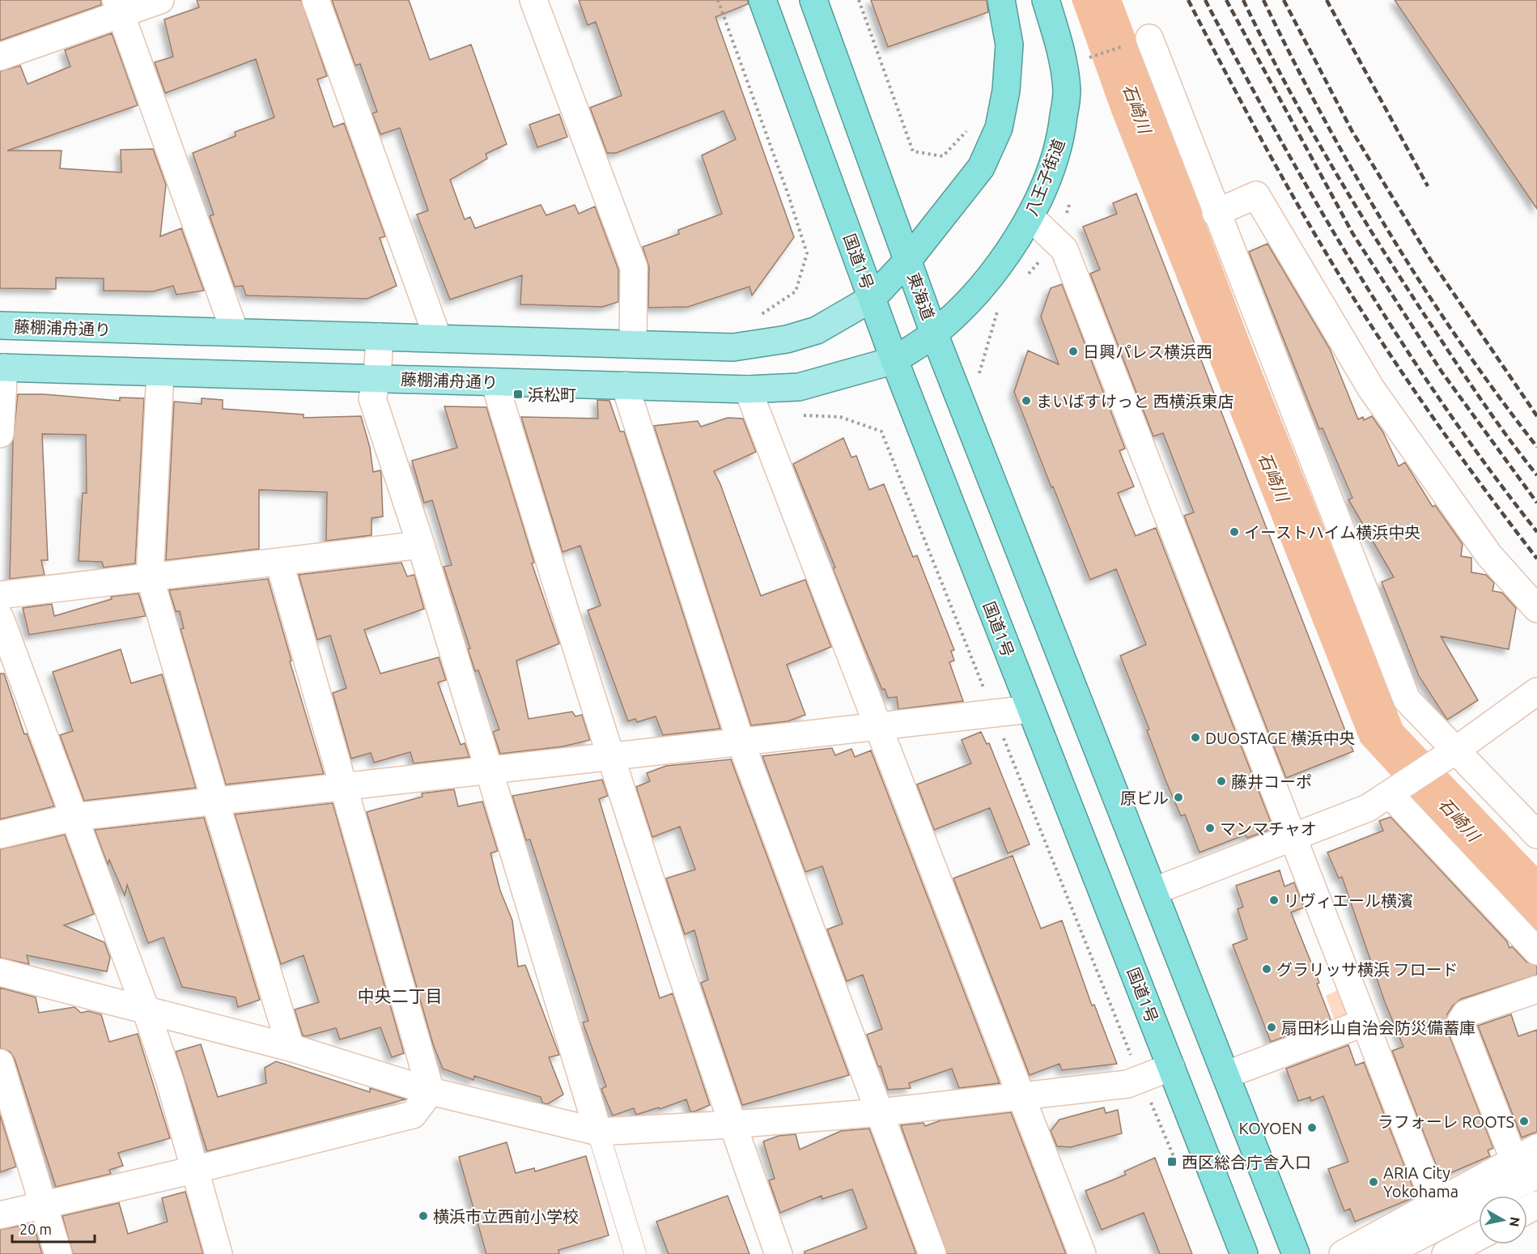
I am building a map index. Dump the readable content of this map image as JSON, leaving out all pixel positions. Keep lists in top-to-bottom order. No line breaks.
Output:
{"streets":{"highway":["八王子街道","国道1号","東海道"],"main road":["藤棚浦舟通り"]},"crossings":[["八王子街道","国道1号"],["八王子街道","東海道"],["八王子街道","藤棚浦舟通り"],["国道1号","藤棚浦舟通り"]],"districts":["中央二丁目"],"water":["石崎川"],"places":{"other":["日興パレス横浜西","まいばすけっと 西横浜東店","イーストハイム横浜中央","DUOSTAGE 横浜中央","藤井コーポ","原ビル","マンマチャオ","リヴィエール横濱","グラリッサ横浜 フロード","扇田杉山自治会防災備蓄庫","ラフォーレ ROOTS","KOYOEN","ARIA City Yokohama","横浜市立西前小学校"],"transit":["浜松町","西区総合庁舎入口"]},"scale_bar":"20 m","north":"right"}
